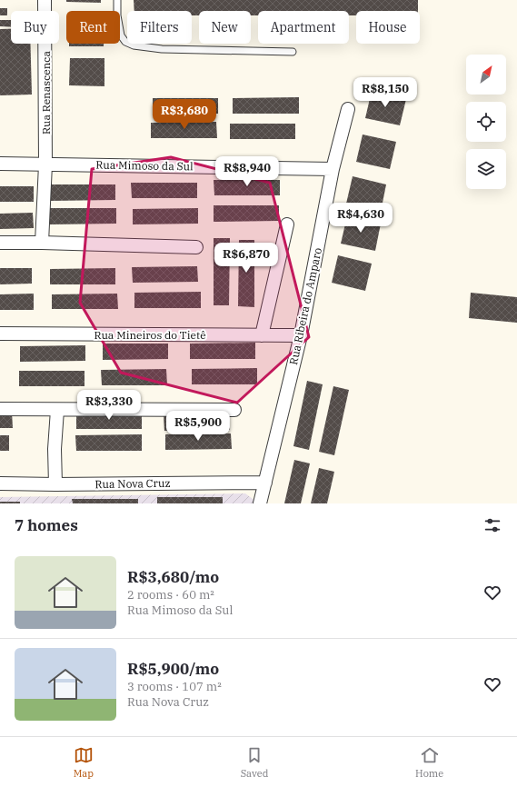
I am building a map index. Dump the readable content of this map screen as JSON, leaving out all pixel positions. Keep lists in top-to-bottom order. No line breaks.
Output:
{"streets":{"street":["Rua Renascenca","Rua Mimoso da Sul","Rua Ribeira do Amparo","Rua Mineiros do Tietê","Rua Nova Cruz"]},"crossings":[["Rua Renascenca","Rua Mimoso da Sul"],["Rua Mimoso da Sul","Rua Ribeira do Amparo"],["Rua Ribeira do Amparo","Rua Mineiros do Tietê"],["Rua Ribeira do Amparo","Rua Nova Cruz"]],"north":"top right","page":{"chip":["Buy","Rent","Filters","New","Apartment","House"],"price":["R$8,150","R$3,680","R$8,940","R$4,630","R$6,870","R$3,330","R$5,900"],"heading":"7 homes","list":[{"name":"R$3,680/mo","note":"2 rooms · 60 m² · Rua Mimoso da Sul"},{"name":"R$5,900/mo","note":"3 rooms · 107 m² · Rua Nova Cruz"}],"tabs":["Map","Saved","Home"]}}
